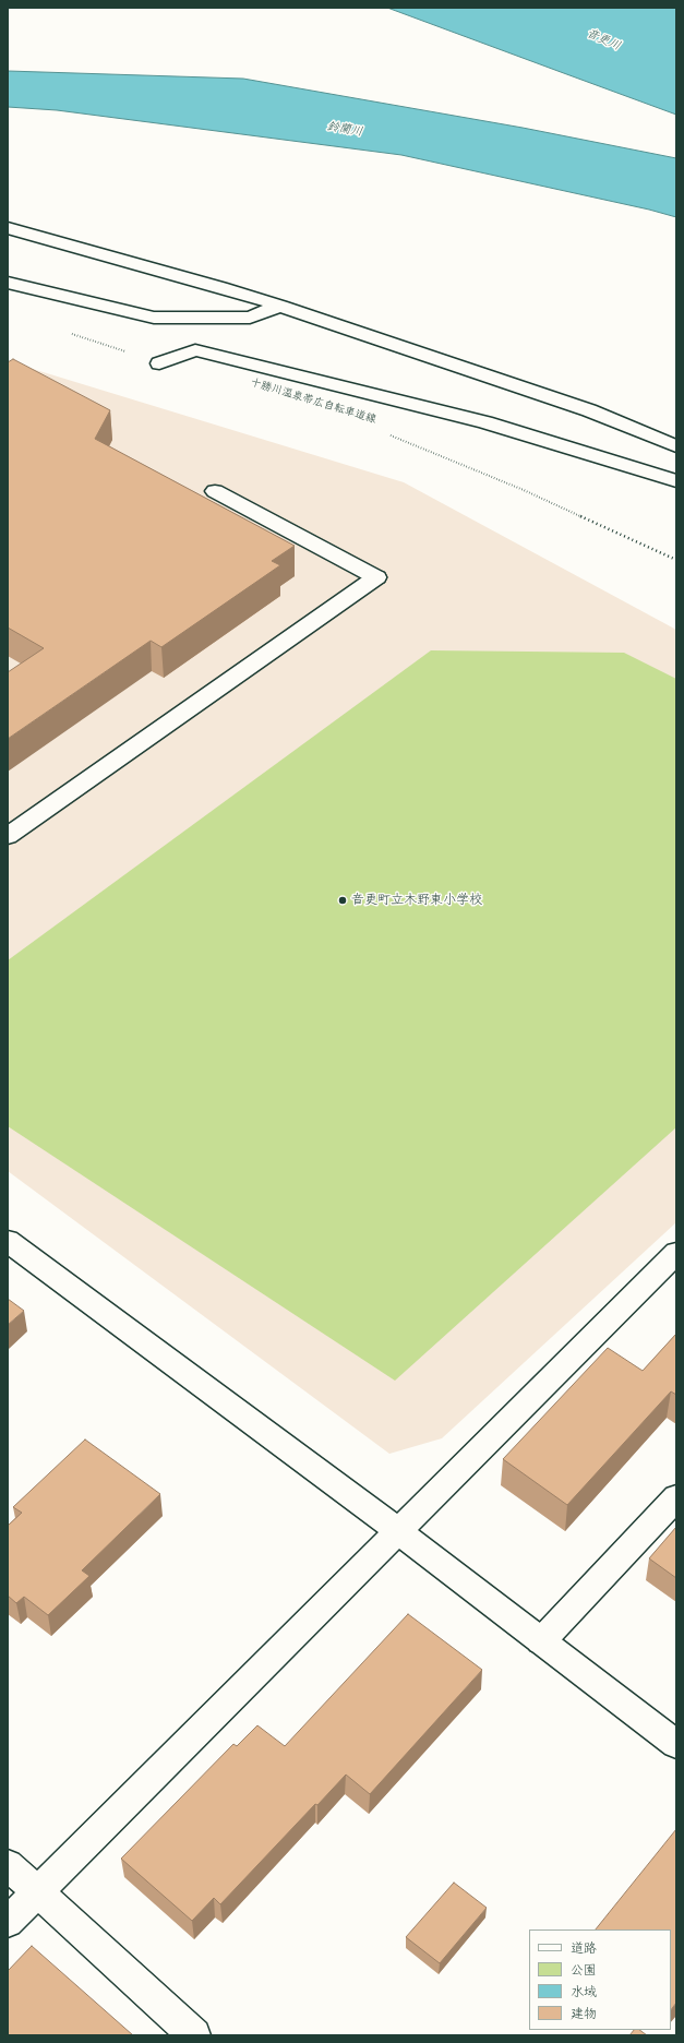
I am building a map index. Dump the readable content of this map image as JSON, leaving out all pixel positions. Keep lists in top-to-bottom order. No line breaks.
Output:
{"streets":{"path":["十勝川温泉帯広自転車道線"]},"water":["音更川","鈴蘭川"],"places":["音更町立木野東小学校"],"legend":["道路","公園","水域","建物"]}
